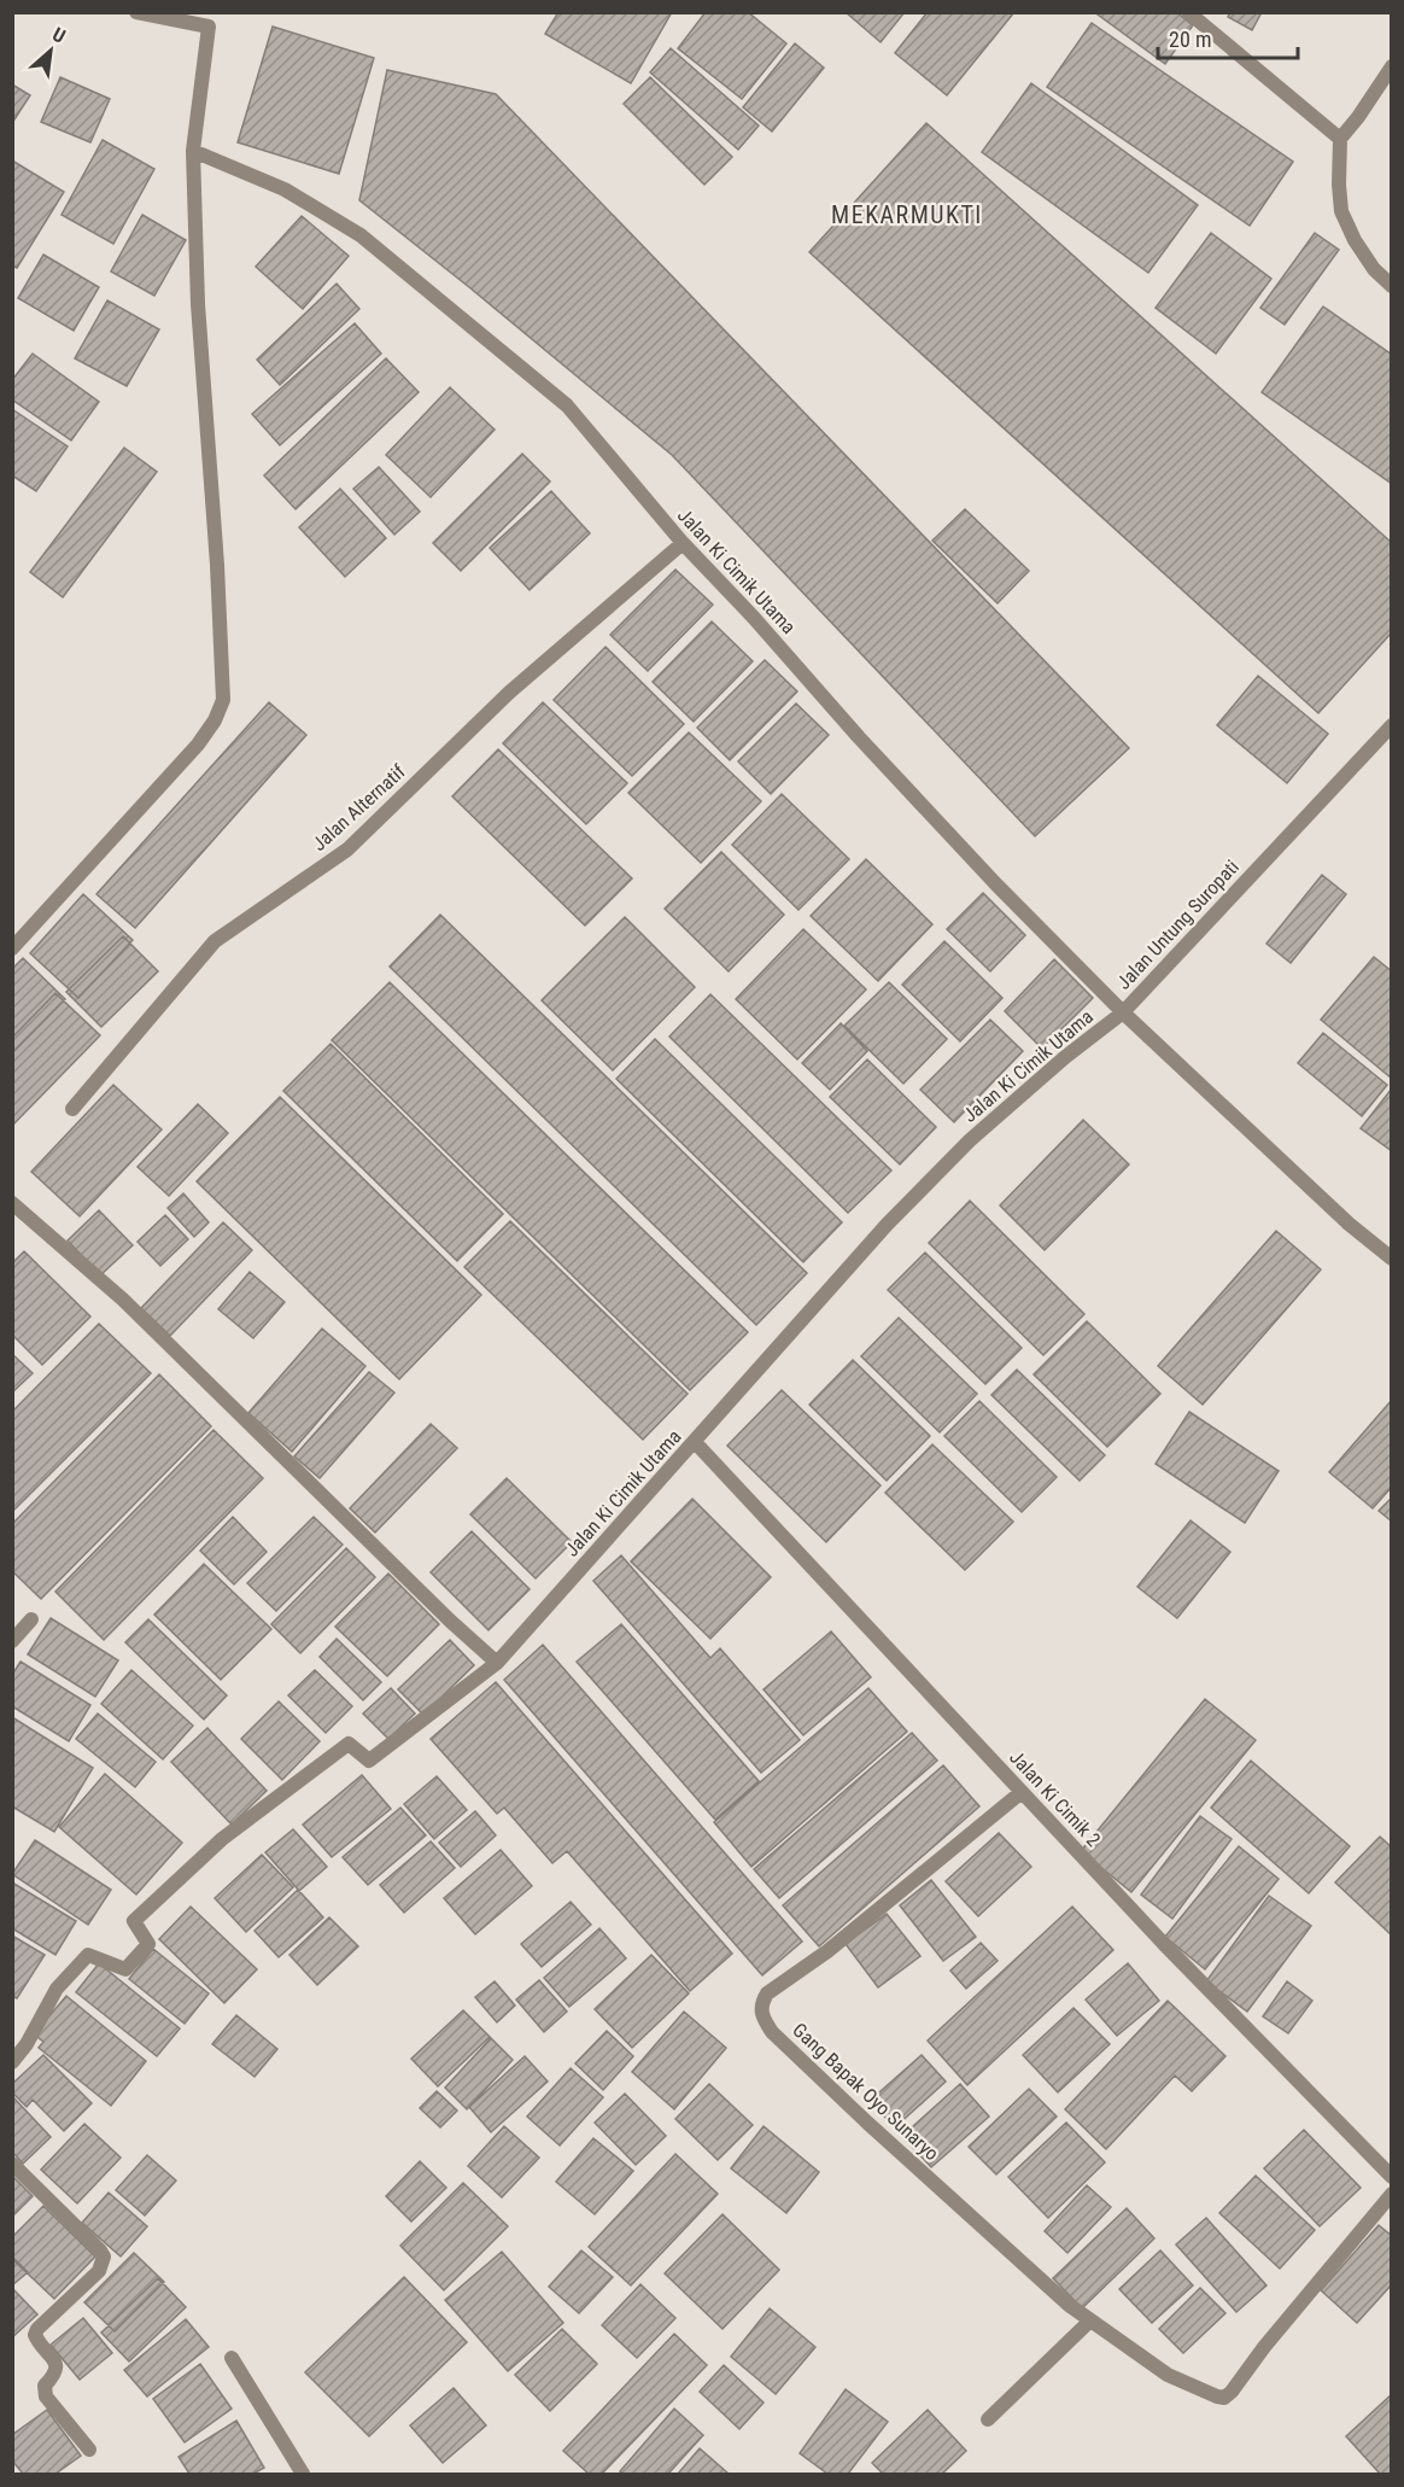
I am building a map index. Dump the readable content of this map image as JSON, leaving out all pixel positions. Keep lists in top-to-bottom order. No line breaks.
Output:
{"streets":{"street":["Jalan Ki Cimik Utama","Jalan Alternatif","Jalan Untung Suropati","Jalan Ki Cimik 2","Gang Bapak Oyo Sunaryo"]},"crossings":[["Jalan Ki Cimik Utama","Jalan Alternatif"],["Jalan Ki Cimik Utama","Jalan Untung Suropati"],["Jalan Ki Cimik Utama","Jalan Ki Cimik 2"],["Jalan Ki Cimik 2","Gang Bapak Oyo Sunaryo"]],"districts":["MEKARMUKTI"],"scale_bar":"20 m","north":"top right"}
